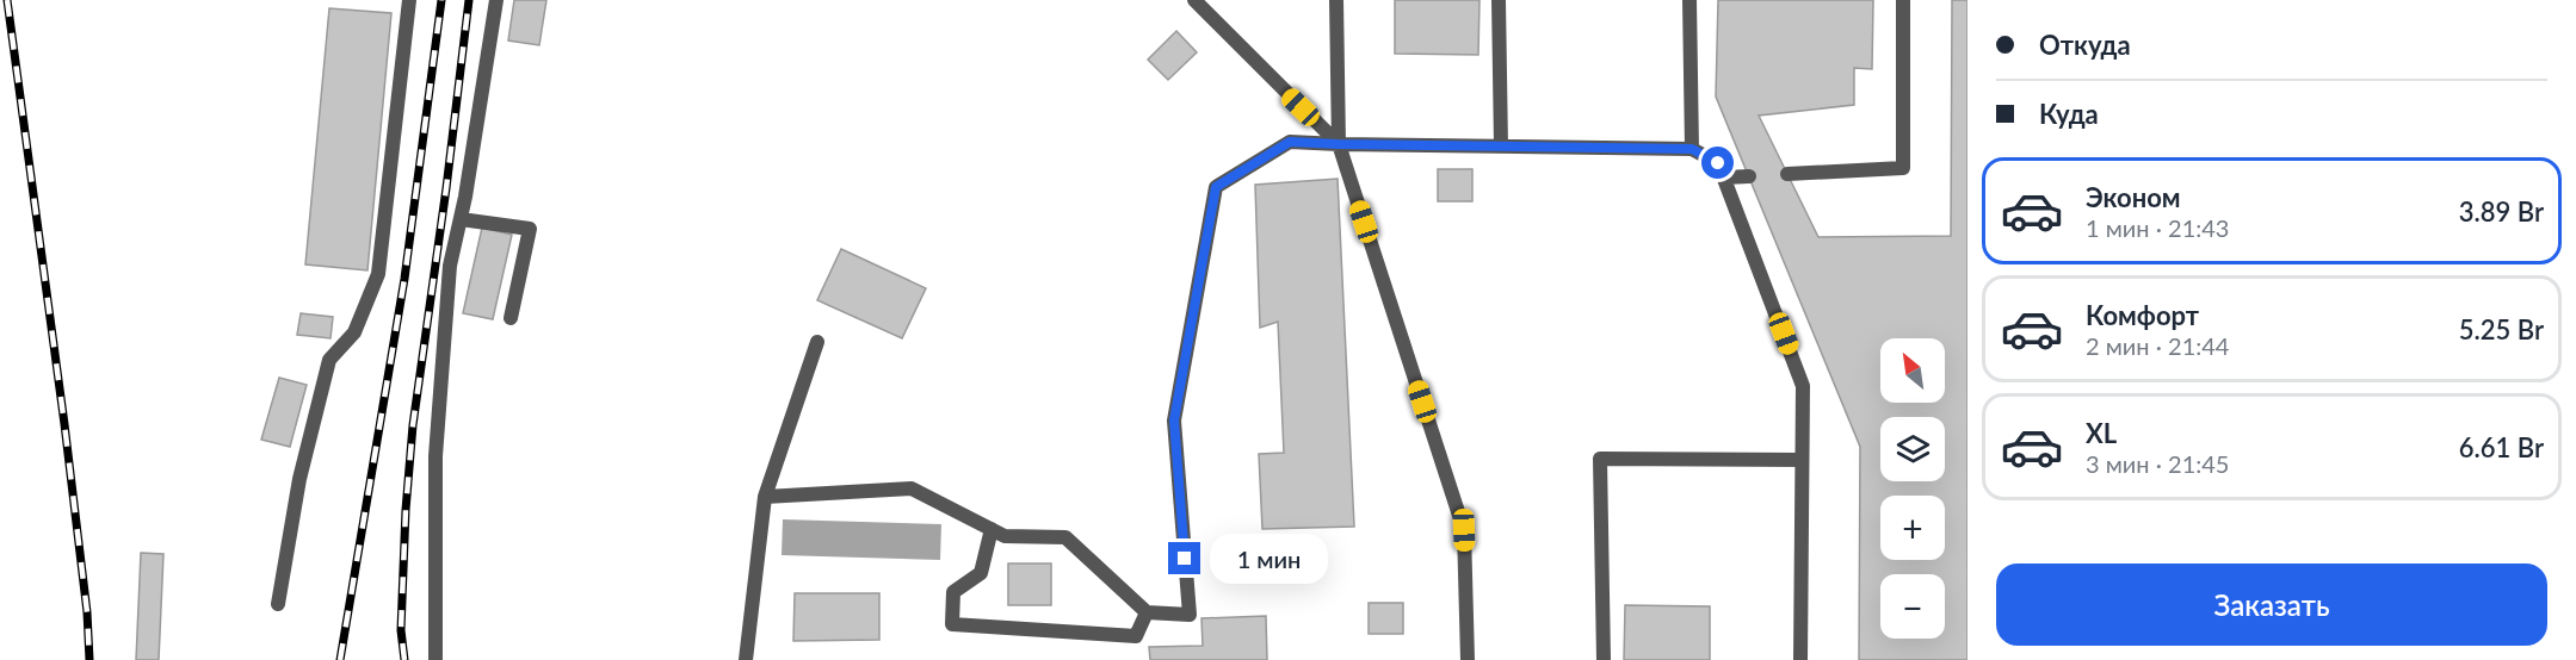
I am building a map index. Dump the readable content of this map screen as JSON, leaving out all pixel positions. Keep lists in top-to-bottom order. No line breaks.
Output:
{"north":"top left","page":{"banner":["Откуда","Куда"],"list":[{"name":"Эконом","note":"1 мин · 21:43","value":"3.89 Br"},{"name":"Комфорт","note":"2 мин · 21:44","value":"5.25 Br"},{"name":"XL","note":"3 мин · 21:45","value":"6.61 Br"}],"map_buttons":["+","−"],"bubble":"1 мин","buttons":"Заказать"}}
